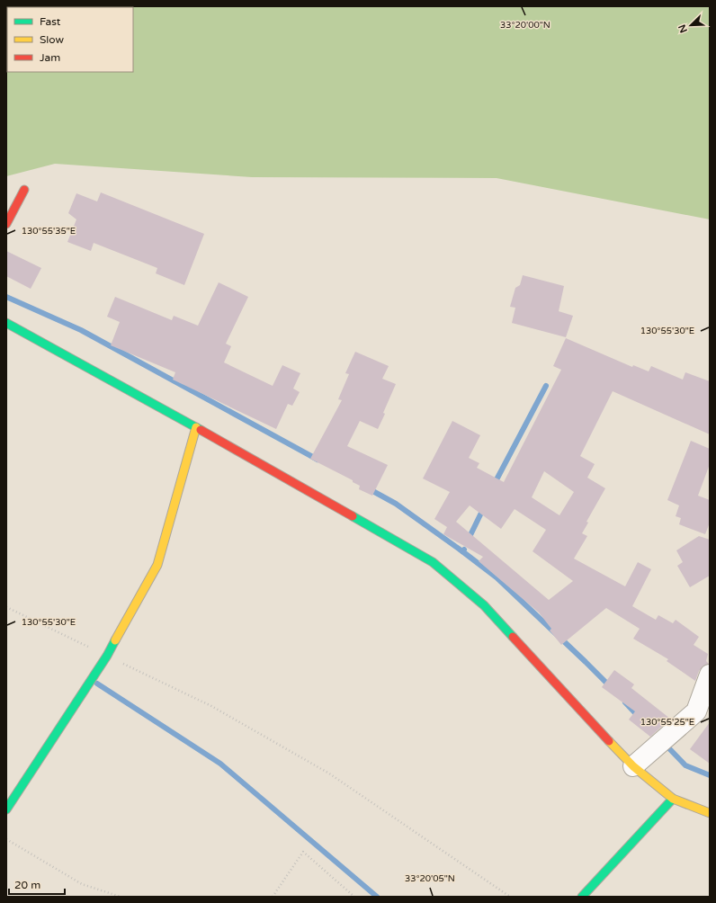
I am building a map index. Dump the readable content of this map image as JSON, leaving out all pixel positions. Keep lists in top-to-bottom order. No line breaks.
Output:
{"legend":["Fast","Slow","Jam"],"scale_bar":"20 m","north":"bottom left","coordinates":["33°20'00\"N","130°55'35\"E","130°55'30\"E","130°55'25\"E","33°20'05\"N"]}
